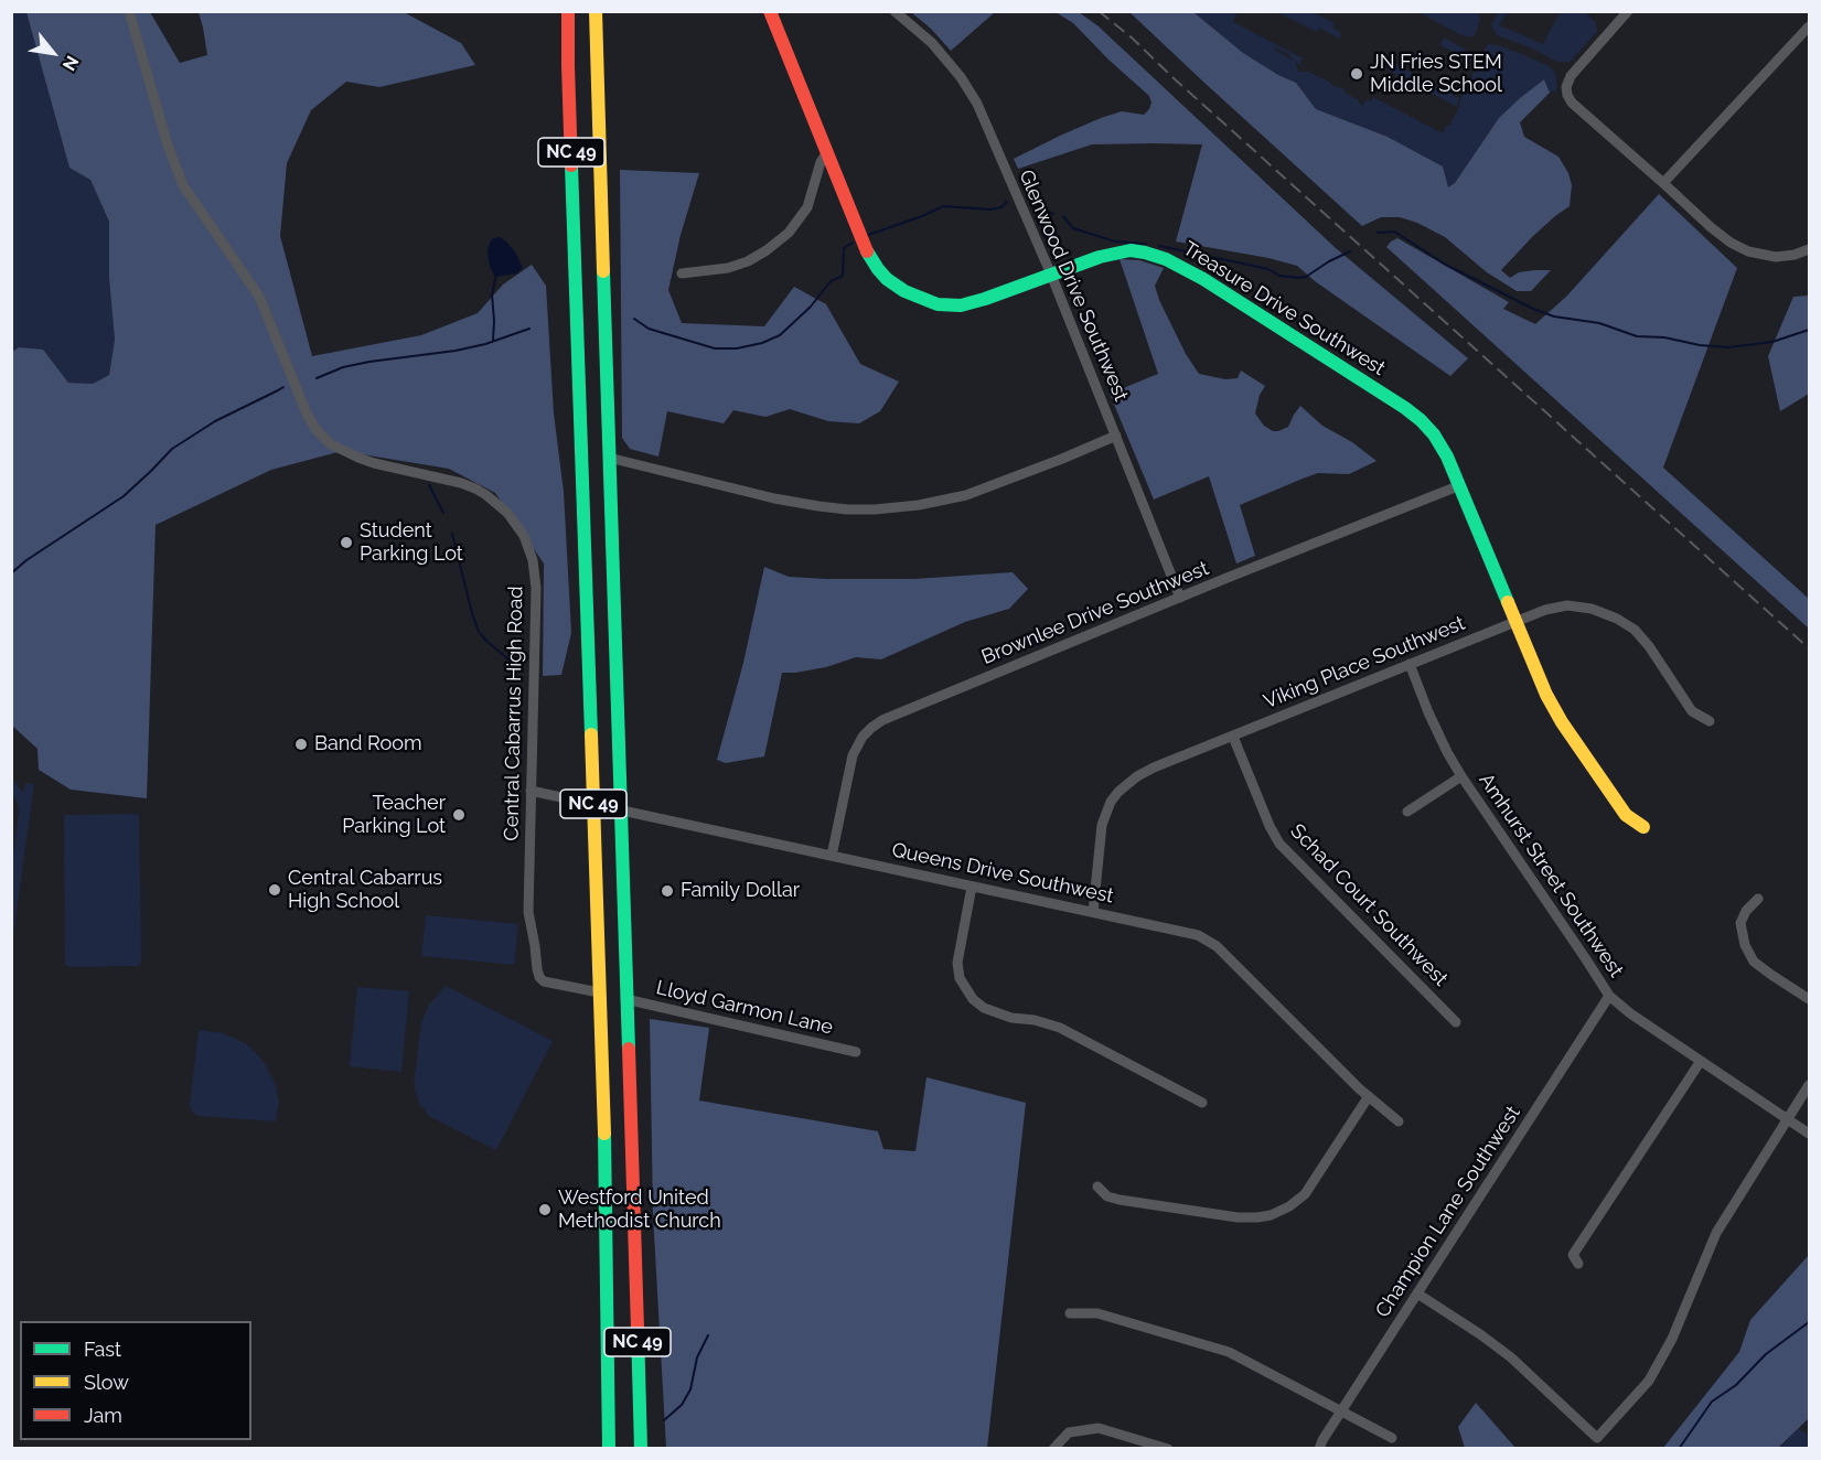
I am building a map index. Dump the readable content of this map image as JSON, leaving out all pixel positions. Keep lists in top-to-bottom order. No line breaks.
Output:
{"streets":{"main road":["NC 49","Treasure Drive Southwest"],"street":["Glenwood Drive Southwest","Brownlee Drive Southwest","Viking Place Southwest","Central Cabarrus High Road","Queens Drive Southwest","Amhurst Street Southwest","Schad Court Southwest","Lloyd Garmon Lane","Champion Lane Southwest"]},"crossings":[["NC 49","Central Cabarrus High Road"],["NC 49","Queens Drive Southwest"],["NC 49","Lloyd Garmon Lane"],["Glenwood Drive Southwest","Treasure Drive Southwest"],["Glenwood Drive Southwest","Brownlee Drive Southwest"],["Treasure Drive Southwest","Brownlee Drive Southwest"],["Treasure Drive Southwest","Viking Place Southwest"],["Brownlee Drive Southwest","Queens Drive Southwest"],["Viking Place Southwest","Queens Drive Southwest"],["Viking Place Southwest","Amhurst Street Southwest"],["Viking Place Southwest","Schad Court Southwest"],["Central Cabarrus High Road","Queens Drive Southwest"],["Amhurst Street Southwest","Champion Lane Southwest"]],"places":["JN Fries STEM Middle School","Student Parking Lot","Band Room","Teacher Parking Lot","Central Cabarrus High School","Family Dollar","Westford United Methodist Church"],"legend":["Fast","Slow","Jam"],"north":"bottom right"}
